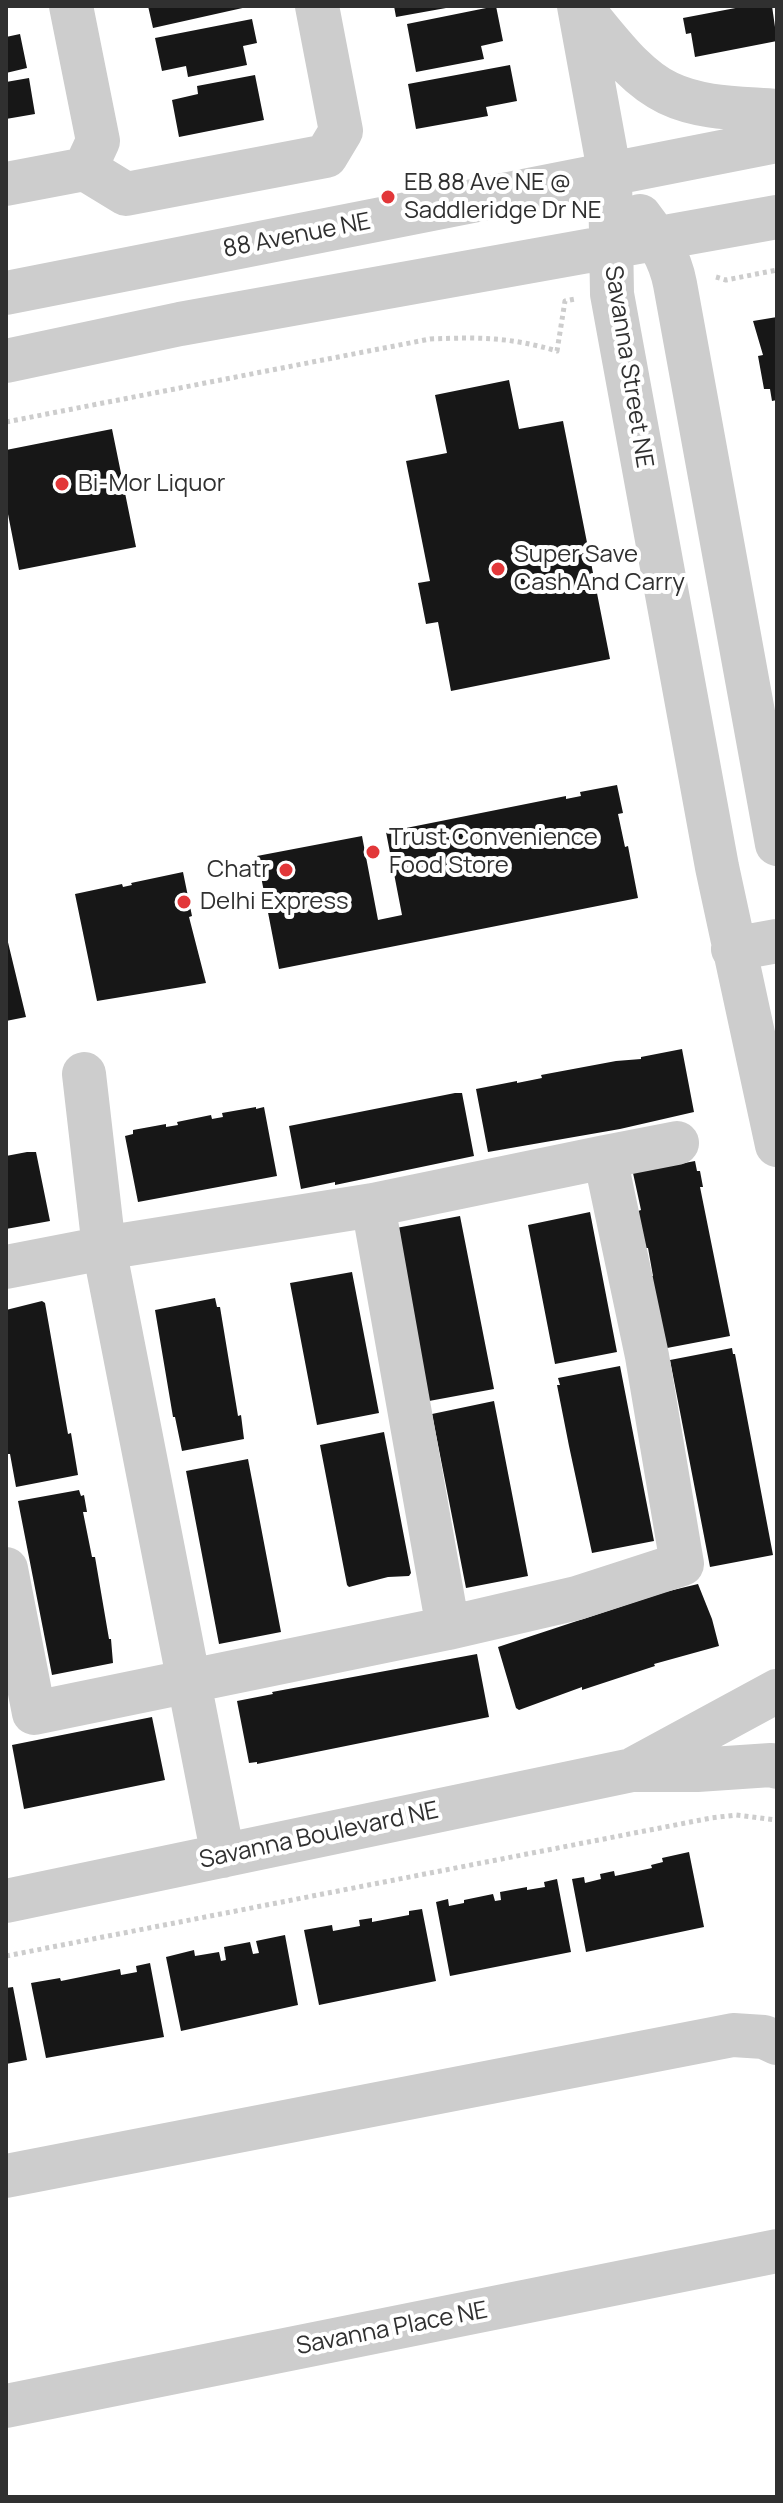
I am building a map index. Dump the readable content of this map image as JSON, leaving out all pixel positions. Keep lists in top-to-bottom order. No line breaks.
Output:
{"streets":{"street":["88 Avenue NE","Savanna Street NE","Savanna Boulevard NE","Savanna Place NE"]},"crossings":[["88 Avenue NE","Savanna Street NE"]],"places":["EB 88 Ave NE @ Saddleridge Dr NE","Bi-Mor Liquor","Super Save Cash And Carry","Trust Convenience Food Store","Chatr","Delhi Express"]}
